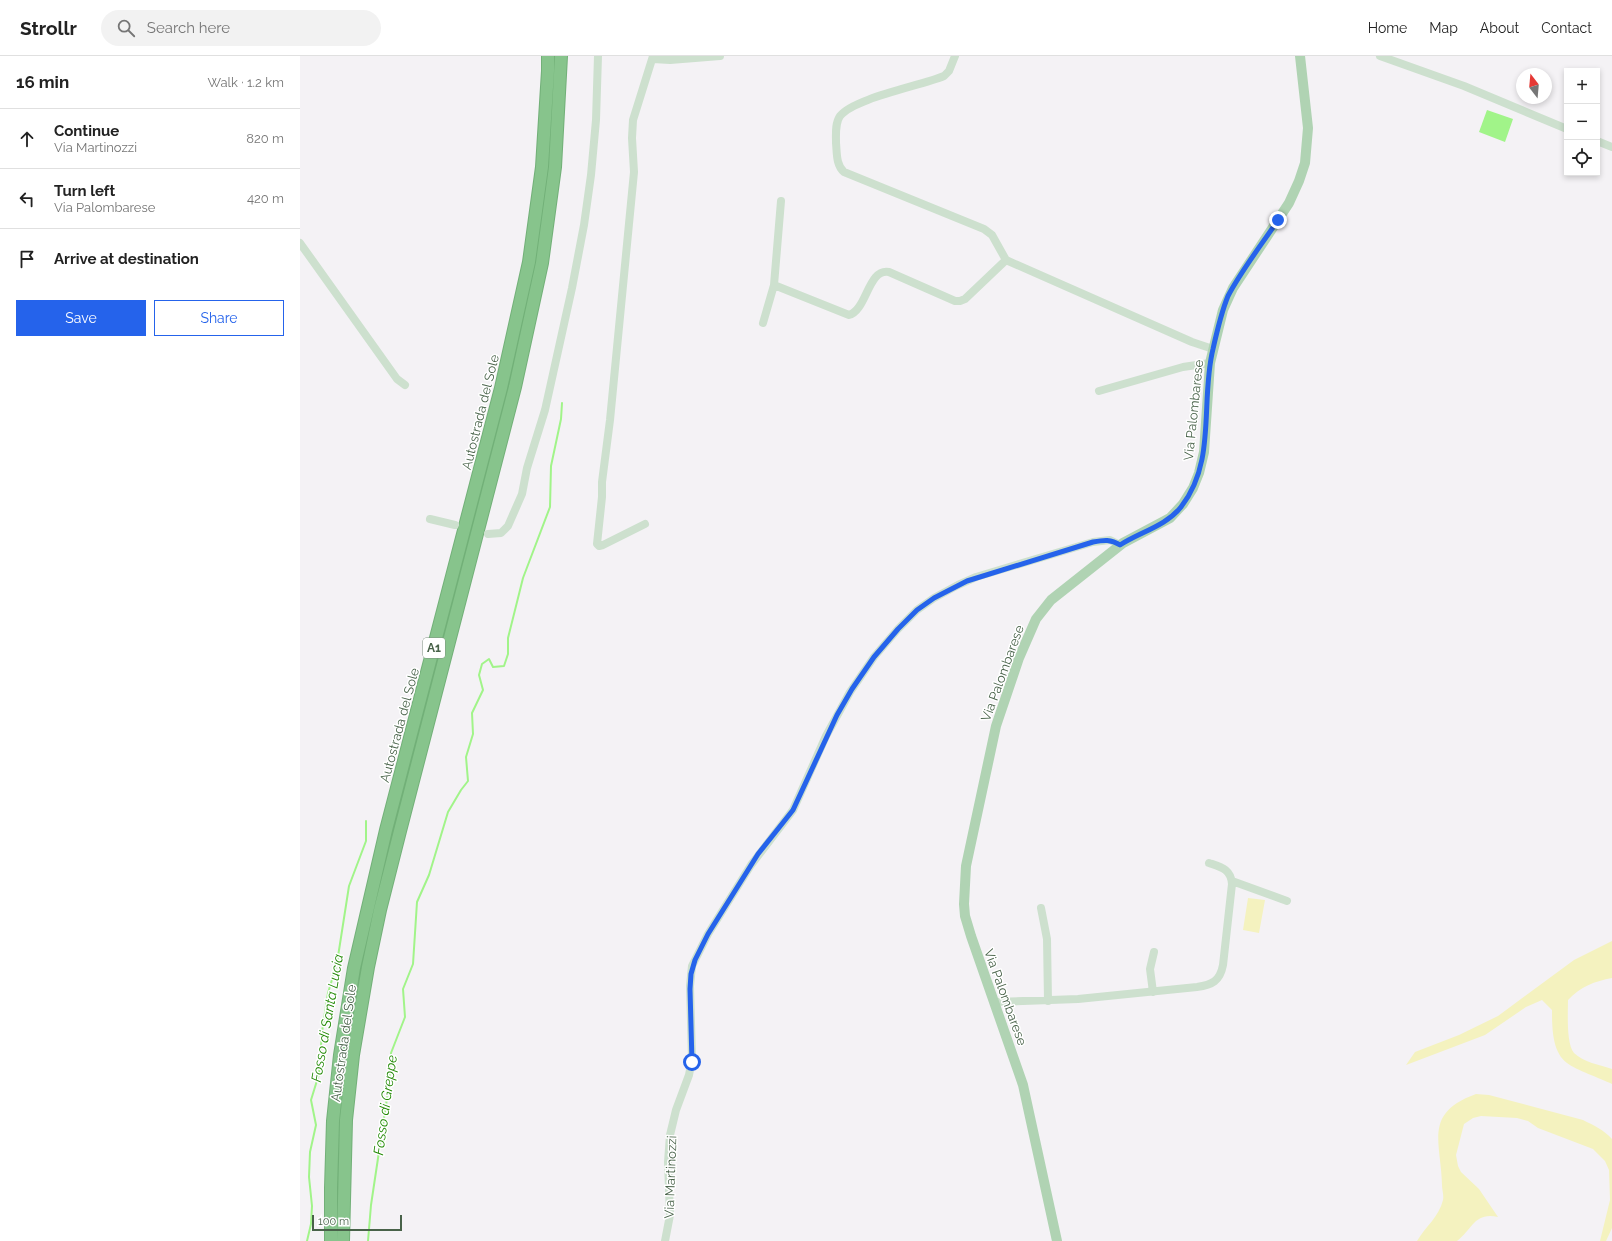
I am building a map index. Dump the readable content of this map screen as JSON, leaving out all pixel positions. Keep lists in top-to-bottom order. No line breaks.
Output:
{"streets":{"highway":["Autostrada del Sole","A1"],"main road":["Via Palombarese"],"street":["Via Martinozzi"]},"crossings":[["Via Palombarese","Via Martinozzi"]],"water":["Fosso di Santa Lucia","Fosso di Greppe"],"scale_bar":"100 m","north":"top","page":{"header":"Strollr","search":"Search here","nav":["Home","Map","About","Contact"],"heading":["16 min","Walk · 1.2 km"],"map_buttons":["+","−"],"list":[["Continue","Via Martinozzi","820 m"],["Turn left","Via Palombarese","420 m"],"Arrive at destination"],"buttons":["Save","Share"],"scale":"100 m"}}
